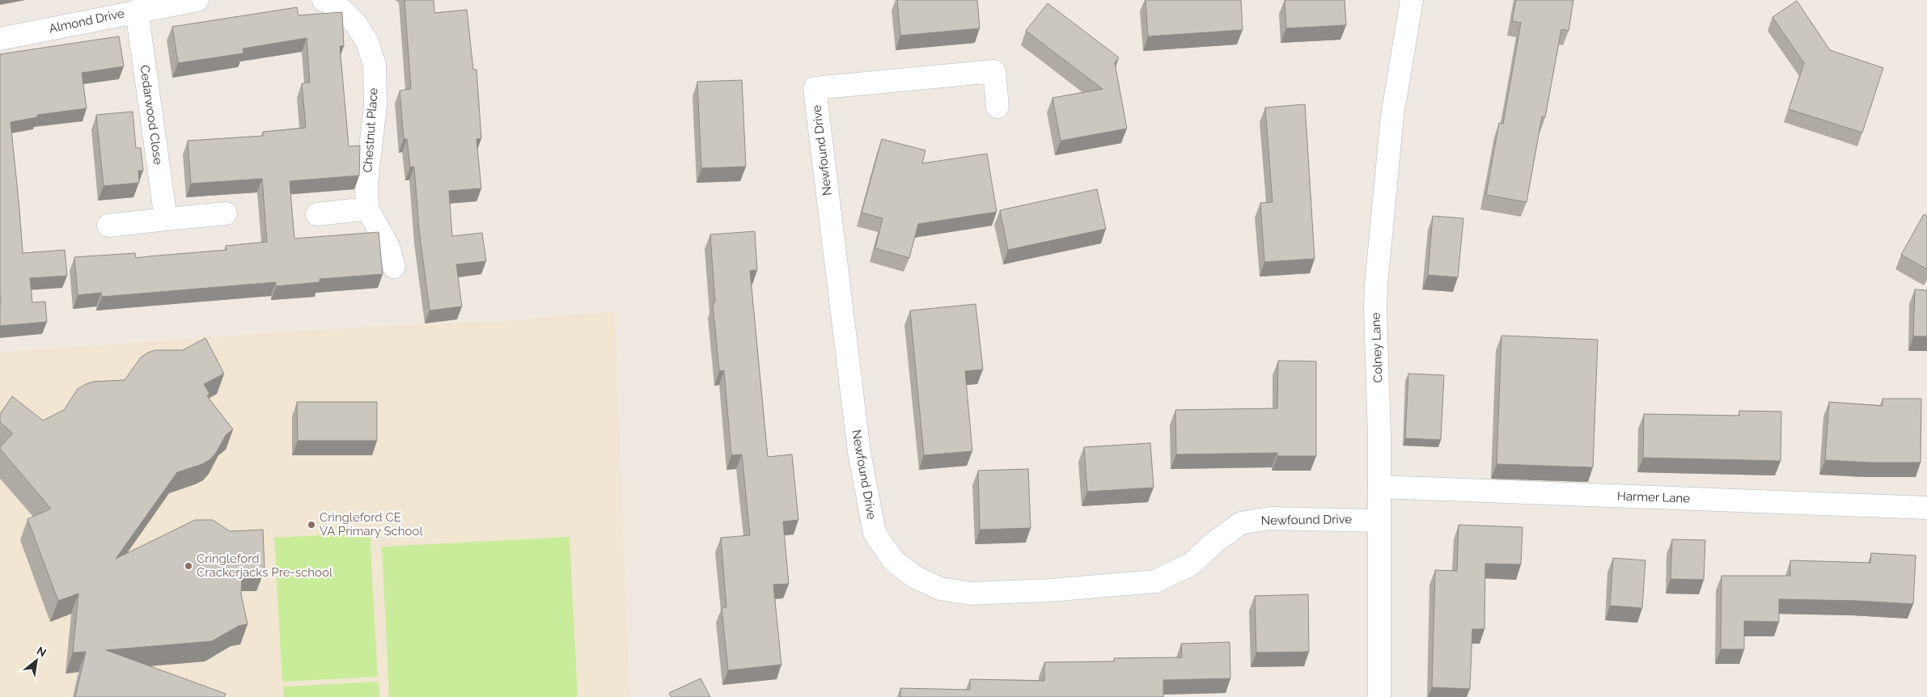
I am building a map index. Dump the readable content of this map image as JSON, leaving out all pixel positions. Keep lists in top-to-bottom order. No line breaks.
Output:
{"streets":{"street":["Almond Drive","Cedarwood Close","Chestnut Place","Newfound Drive","Colney Lane","Harmer Lane"]},"crossings":[["Almond Drive","Cedarwood Close"],["Newfound Drive","Colney Lane"],["Colney Lane","Harmer Lane"]],"places":["Cringleford CE VA Primary School","Cringleford Crackerjacks Pre-school"],"north":"top right"}
